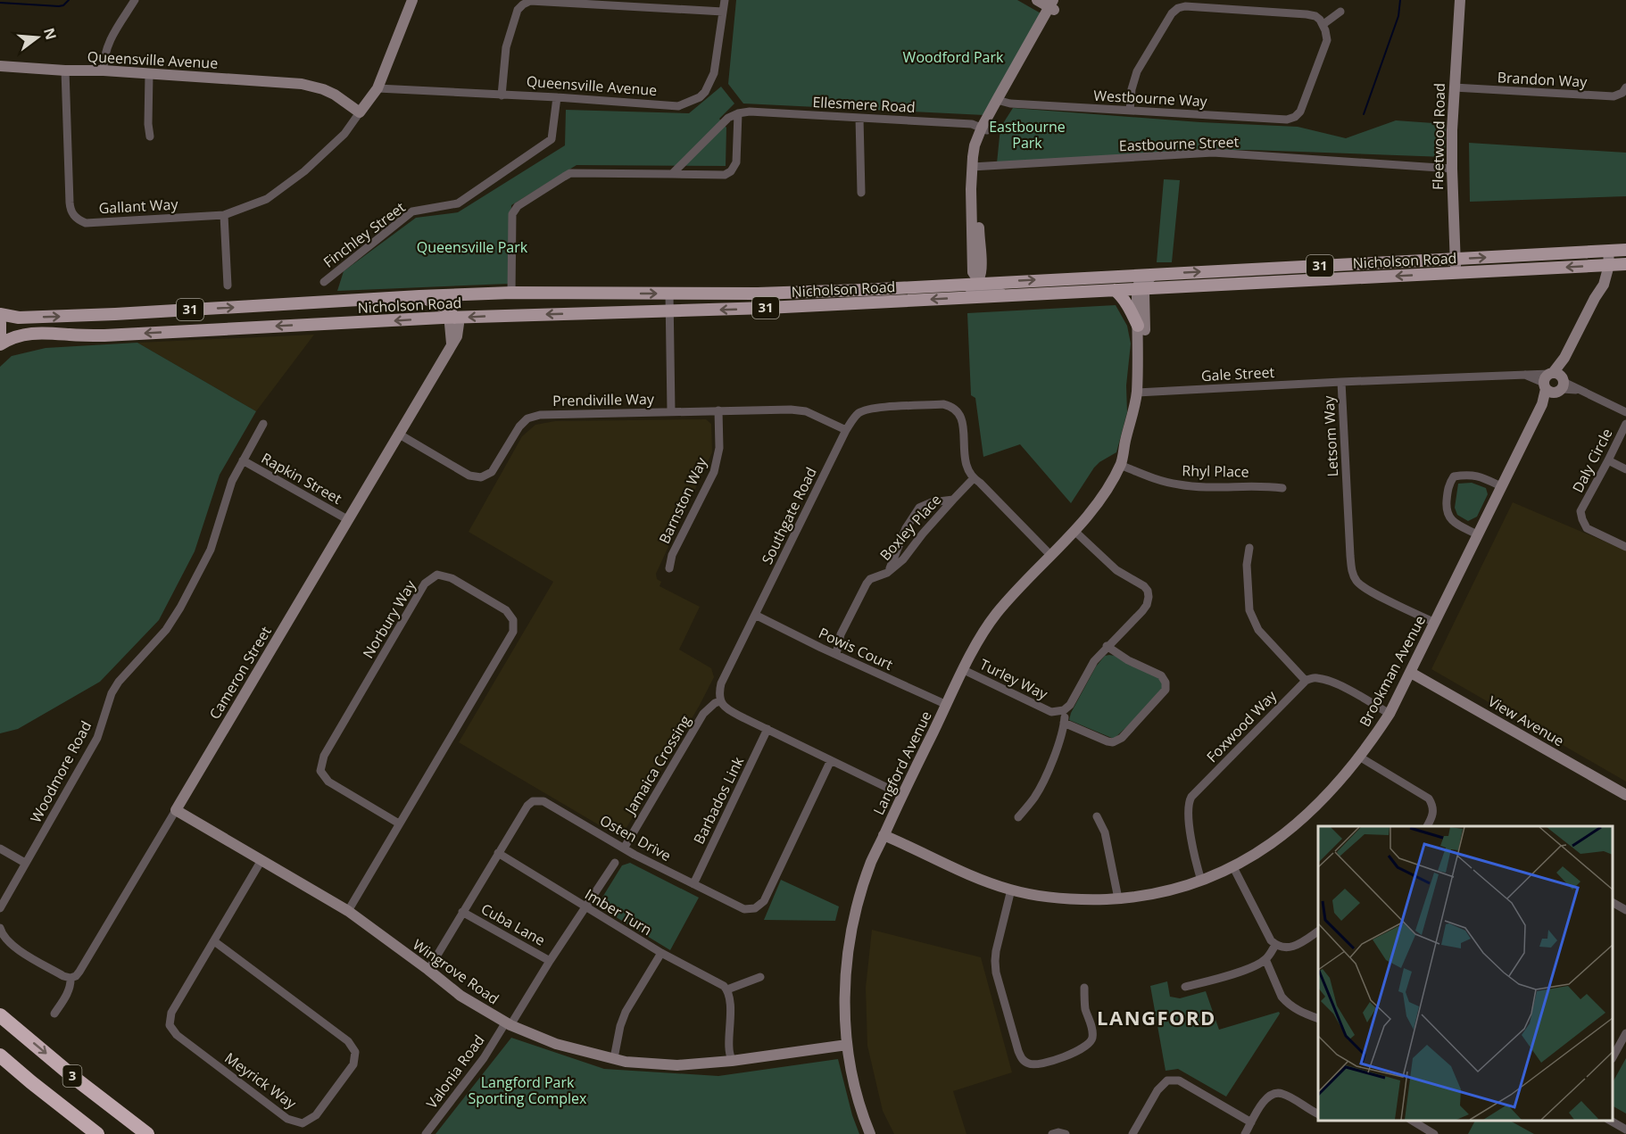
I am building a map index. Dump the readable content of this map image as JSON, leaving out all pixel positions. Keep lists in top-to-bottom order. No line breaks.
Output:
{"streets":{"highway":["3"],"main road":["Nicholson Road","31"],"street":["Queensville Avenue","Brandon Way","Westbourne Way","Ellesmere Road","Fleetwood Road","Eastbourne Street","Gallant Way","Finchley Street","Gale Street","Prendiville Way","Letsom Way","Daly Circle","Rhyl Place","Rapkin Street","Barnston Way","Southgate Road","Boxley Place","Norbury Way","Powis Court","Brookman Avenue","Cameron Street","Turley Way","View Avenue","Foxwood Way","Langford Avenue","Jamaica Crossing","Woodmore Road","Barbados Link","Osten Drive","Imber Turn","Cuba Lane","Wingrove Road","Valonia Road","Meyrick Way"]},"crossings":[["Queensville Avenue","Gallant Way"],["Queensville Avenue","Finchley Street"],["Brandon Way","Fleetwood Road"],["Fleetwood Road","Eastbourne Street"],["Fleetwood Road","Nicholson Road"],["Nicholson Road","Brookman Avenue"],["Nicholson Road","Cameron Street"],["Nicholson Road","Langford Avenue"],["Gale Street","Letsom Way"],["Gale Street","Langford Avenue"],["Prendiville Way","Barnston Way"],["Prendiville Way","Southgate Road"],["Prendiville Way","Cameron Street"],["Letsom Way","Brookman Avenue"],["Rhyl Place","Langford Avenue"],["Rapkin Street","Cameron Street"],["Rapkin Street","Woodmore Road"],["Southgate Road","Boxley Place"],["Southgate Road","Powis Court"],["Southgate Road","Jamaica Crossing"],["Boxley Place","Powis Court"],["Norbury Way","Wingrove Road"],["Powis Court","Langford Avenue"],["Brookman Avenue","View Avenue"],["Brookman Avenue","Foxwood Way"],["Brookman Avenue","Langford Avenue"],["Cameron Street","Wingrove Road"],["Turley Way","Langford Avenue"],["Langford Avenue","Wingrove Road"],["Jamaica Crossing","Osten Drive"],["Barbados Link","Osten Drive"],["Osten Drive","Imber Turn"],["Osten Drive","Cuba Lane"],["Osten Drive","Wingrove Road"],["Wingrove Road","Valonia Road"],["Wingrove Road","Meyrick Way"]],"districts":["LANGFORD"],"parks":["Woodford Park","Eastbourne Park","Queensville Park","Langford Park Sporting Complex"],"north":"right"}
